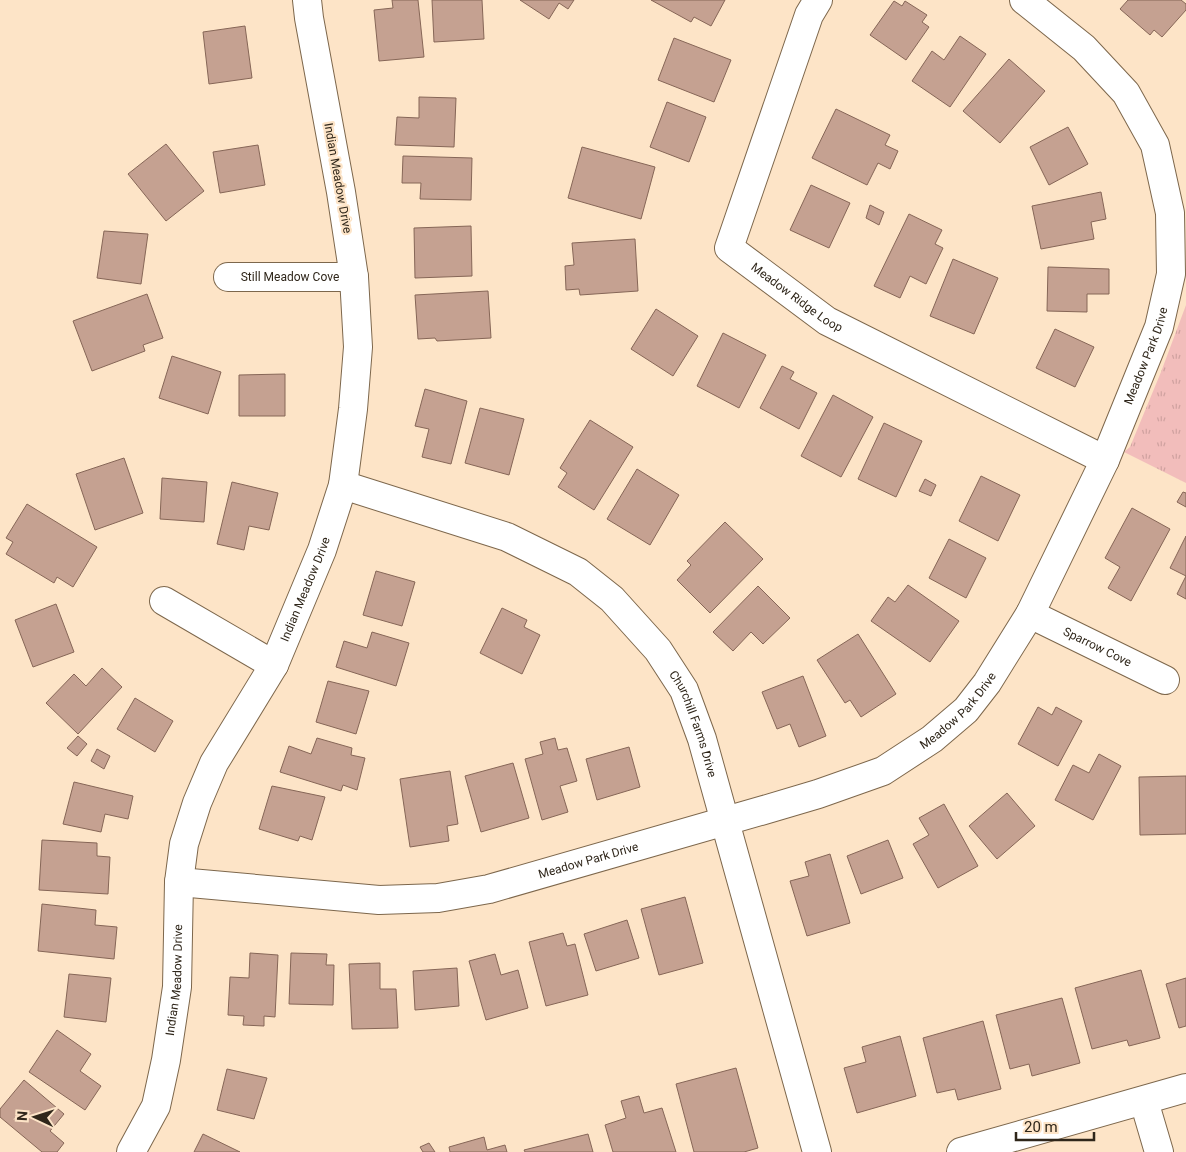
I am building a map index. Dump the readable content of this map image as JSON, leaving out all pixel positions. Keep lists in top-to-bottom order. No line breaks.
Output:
{"streets":{"street":["Indian Meadow Drive","Still Meadow Cove","Meadow Ridge Loop","Meadow Park Drive","Sparrow Cove","Churchill Farms Drive"]},"crossings":[["Indian Meadow Drive","Still Meadow Cove"],["Indian Meadow Drive","Meadow Park Drive"],["Indian Meadow Drive","Churchill Farms Drive"],["Meadow Ridge Loop","Meadow Park Drive"],["Meadow Park Drive","Sparrow Cove"],["Meadow Park Drive","Churchill Farms Drive"]],"scale_bar":"20 m","north":"left"}
